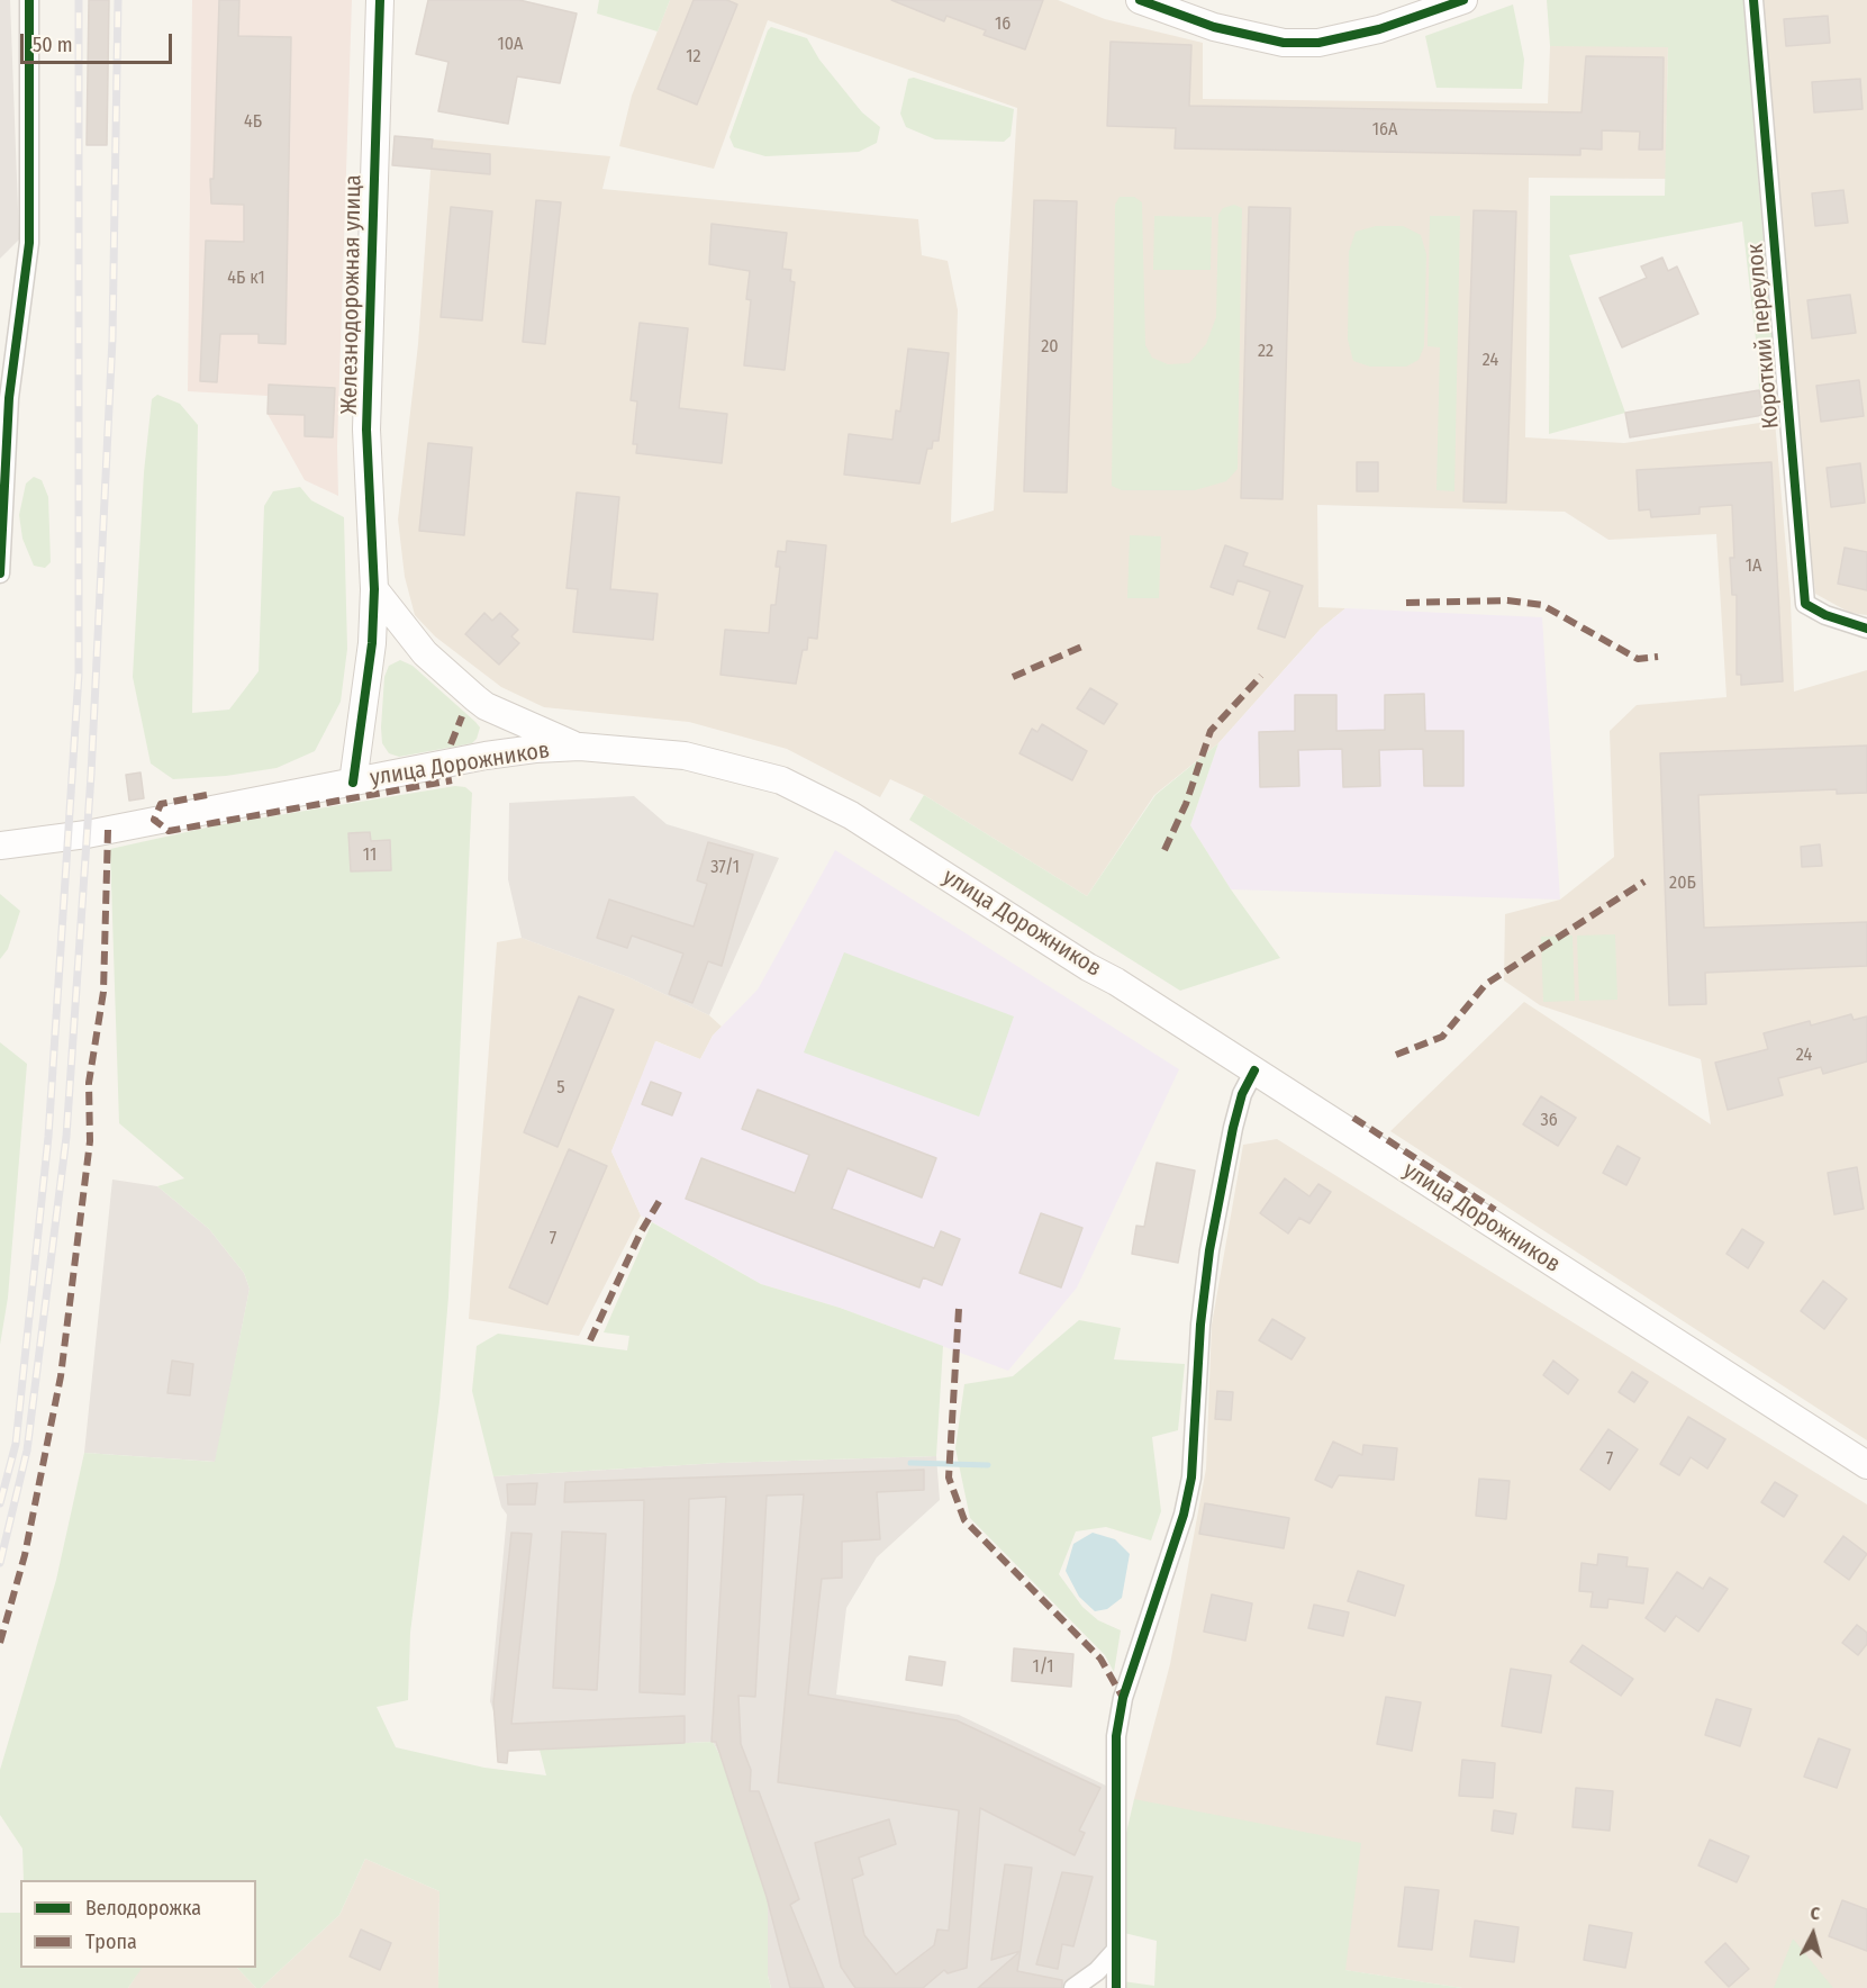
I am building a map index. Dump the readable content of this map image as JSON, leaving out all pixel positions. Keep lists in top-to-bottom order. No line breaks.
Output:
{"streets":{"main road":["Железнодорожная улица","улица Дорожников"],"street":["Короткий переулок"]},"crossings":[["Железнодорожная улица","улица Дорожников"]],"house_numbers":["16","10А","12","4Б","16А","4Б к1","20","22","24","1А","11","37/1","20Б","24","5","36","7","7","1/1"],"legend":["Велодорожка","Тропа"],"scale_bar":"50 m","north":"top"}
